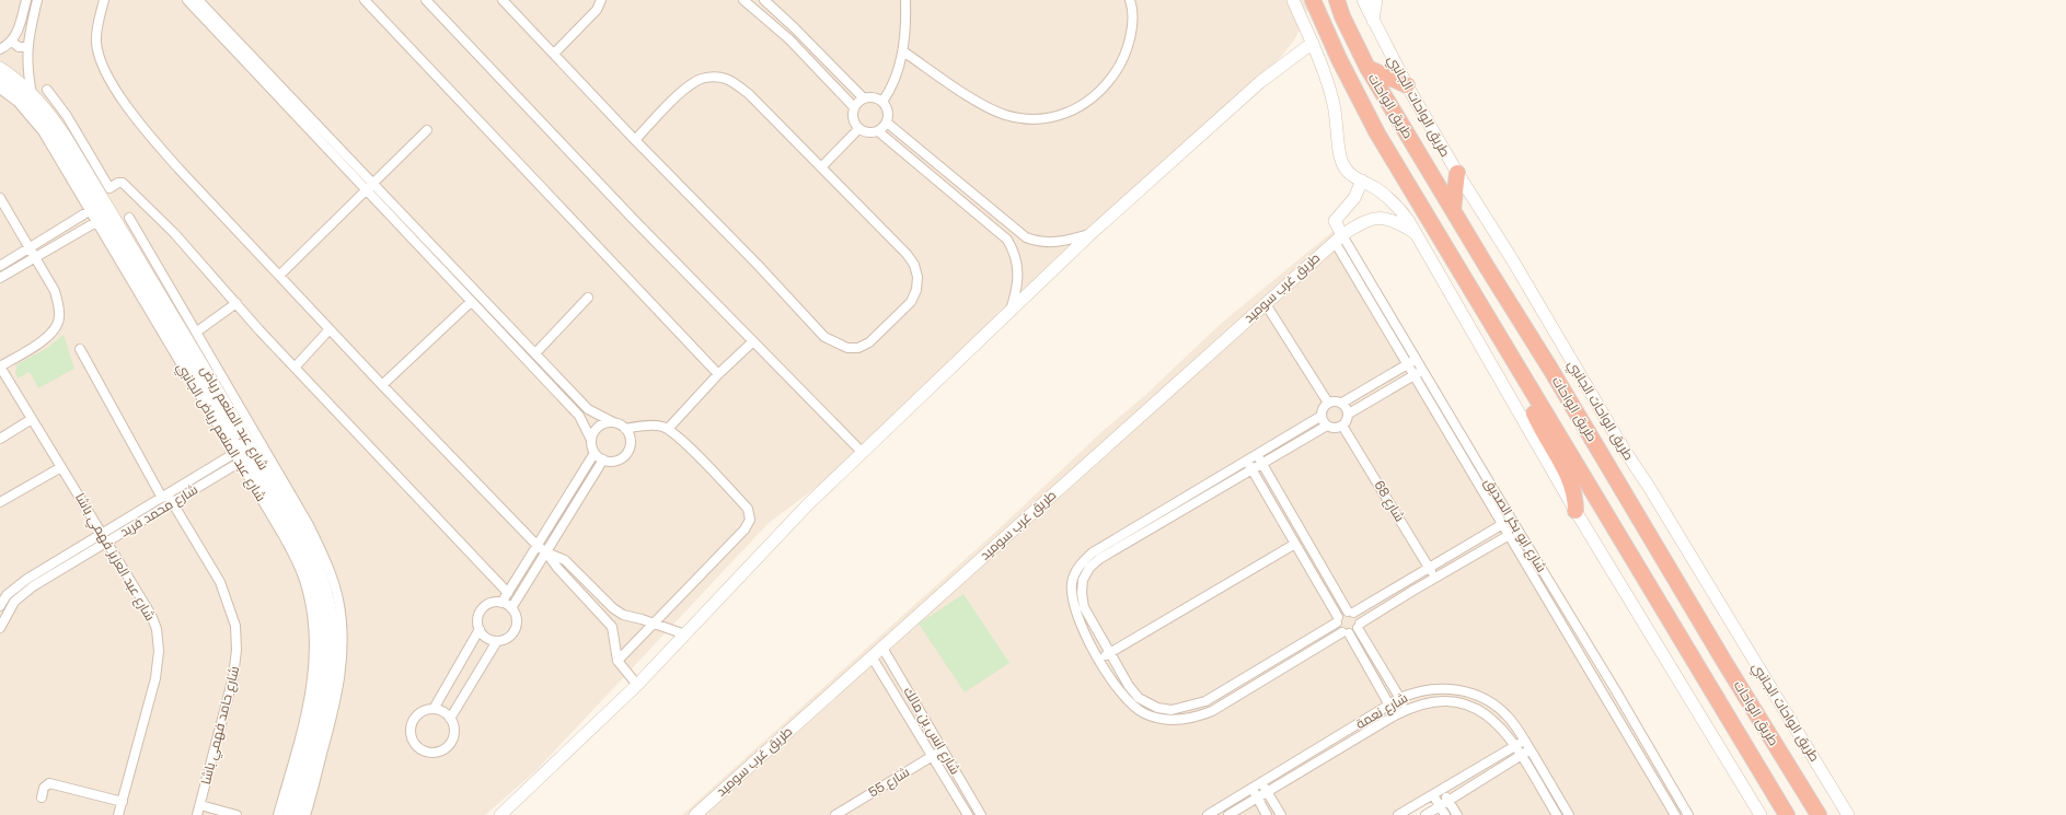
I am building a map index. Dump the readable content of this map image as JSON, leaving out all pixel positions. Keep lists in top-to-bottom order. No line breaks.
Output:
{"streets":{"highway":["طريق الواحات"],"street":["طريق الواحات الجانبي","طريق غرب سوميد","شارع عبد المنعم رياض","شارع 68","شارع محمد فريد","شارع ابو بكر الصديق","شارع عبد العزيز فهمي باشا","شارع نعمة","شارع حامد فهمي باشا","شارع انس بن مالك","شارع 55"]},"crossings":[["طريق غرب سوميد","شارع ابو بكر الصديق"],["طريق غرب سوميد","شارع انس بن مالك"],["شارع عبد المنعم رياض","شارع محمد فريد"],["شارع محمد فريد","شارع عبد العزيز فهمي باشا"],["شارع محمد فريد","شارع حامد فهمي باشا"],["شارع انس بن مالك","شارع 55"]]}
